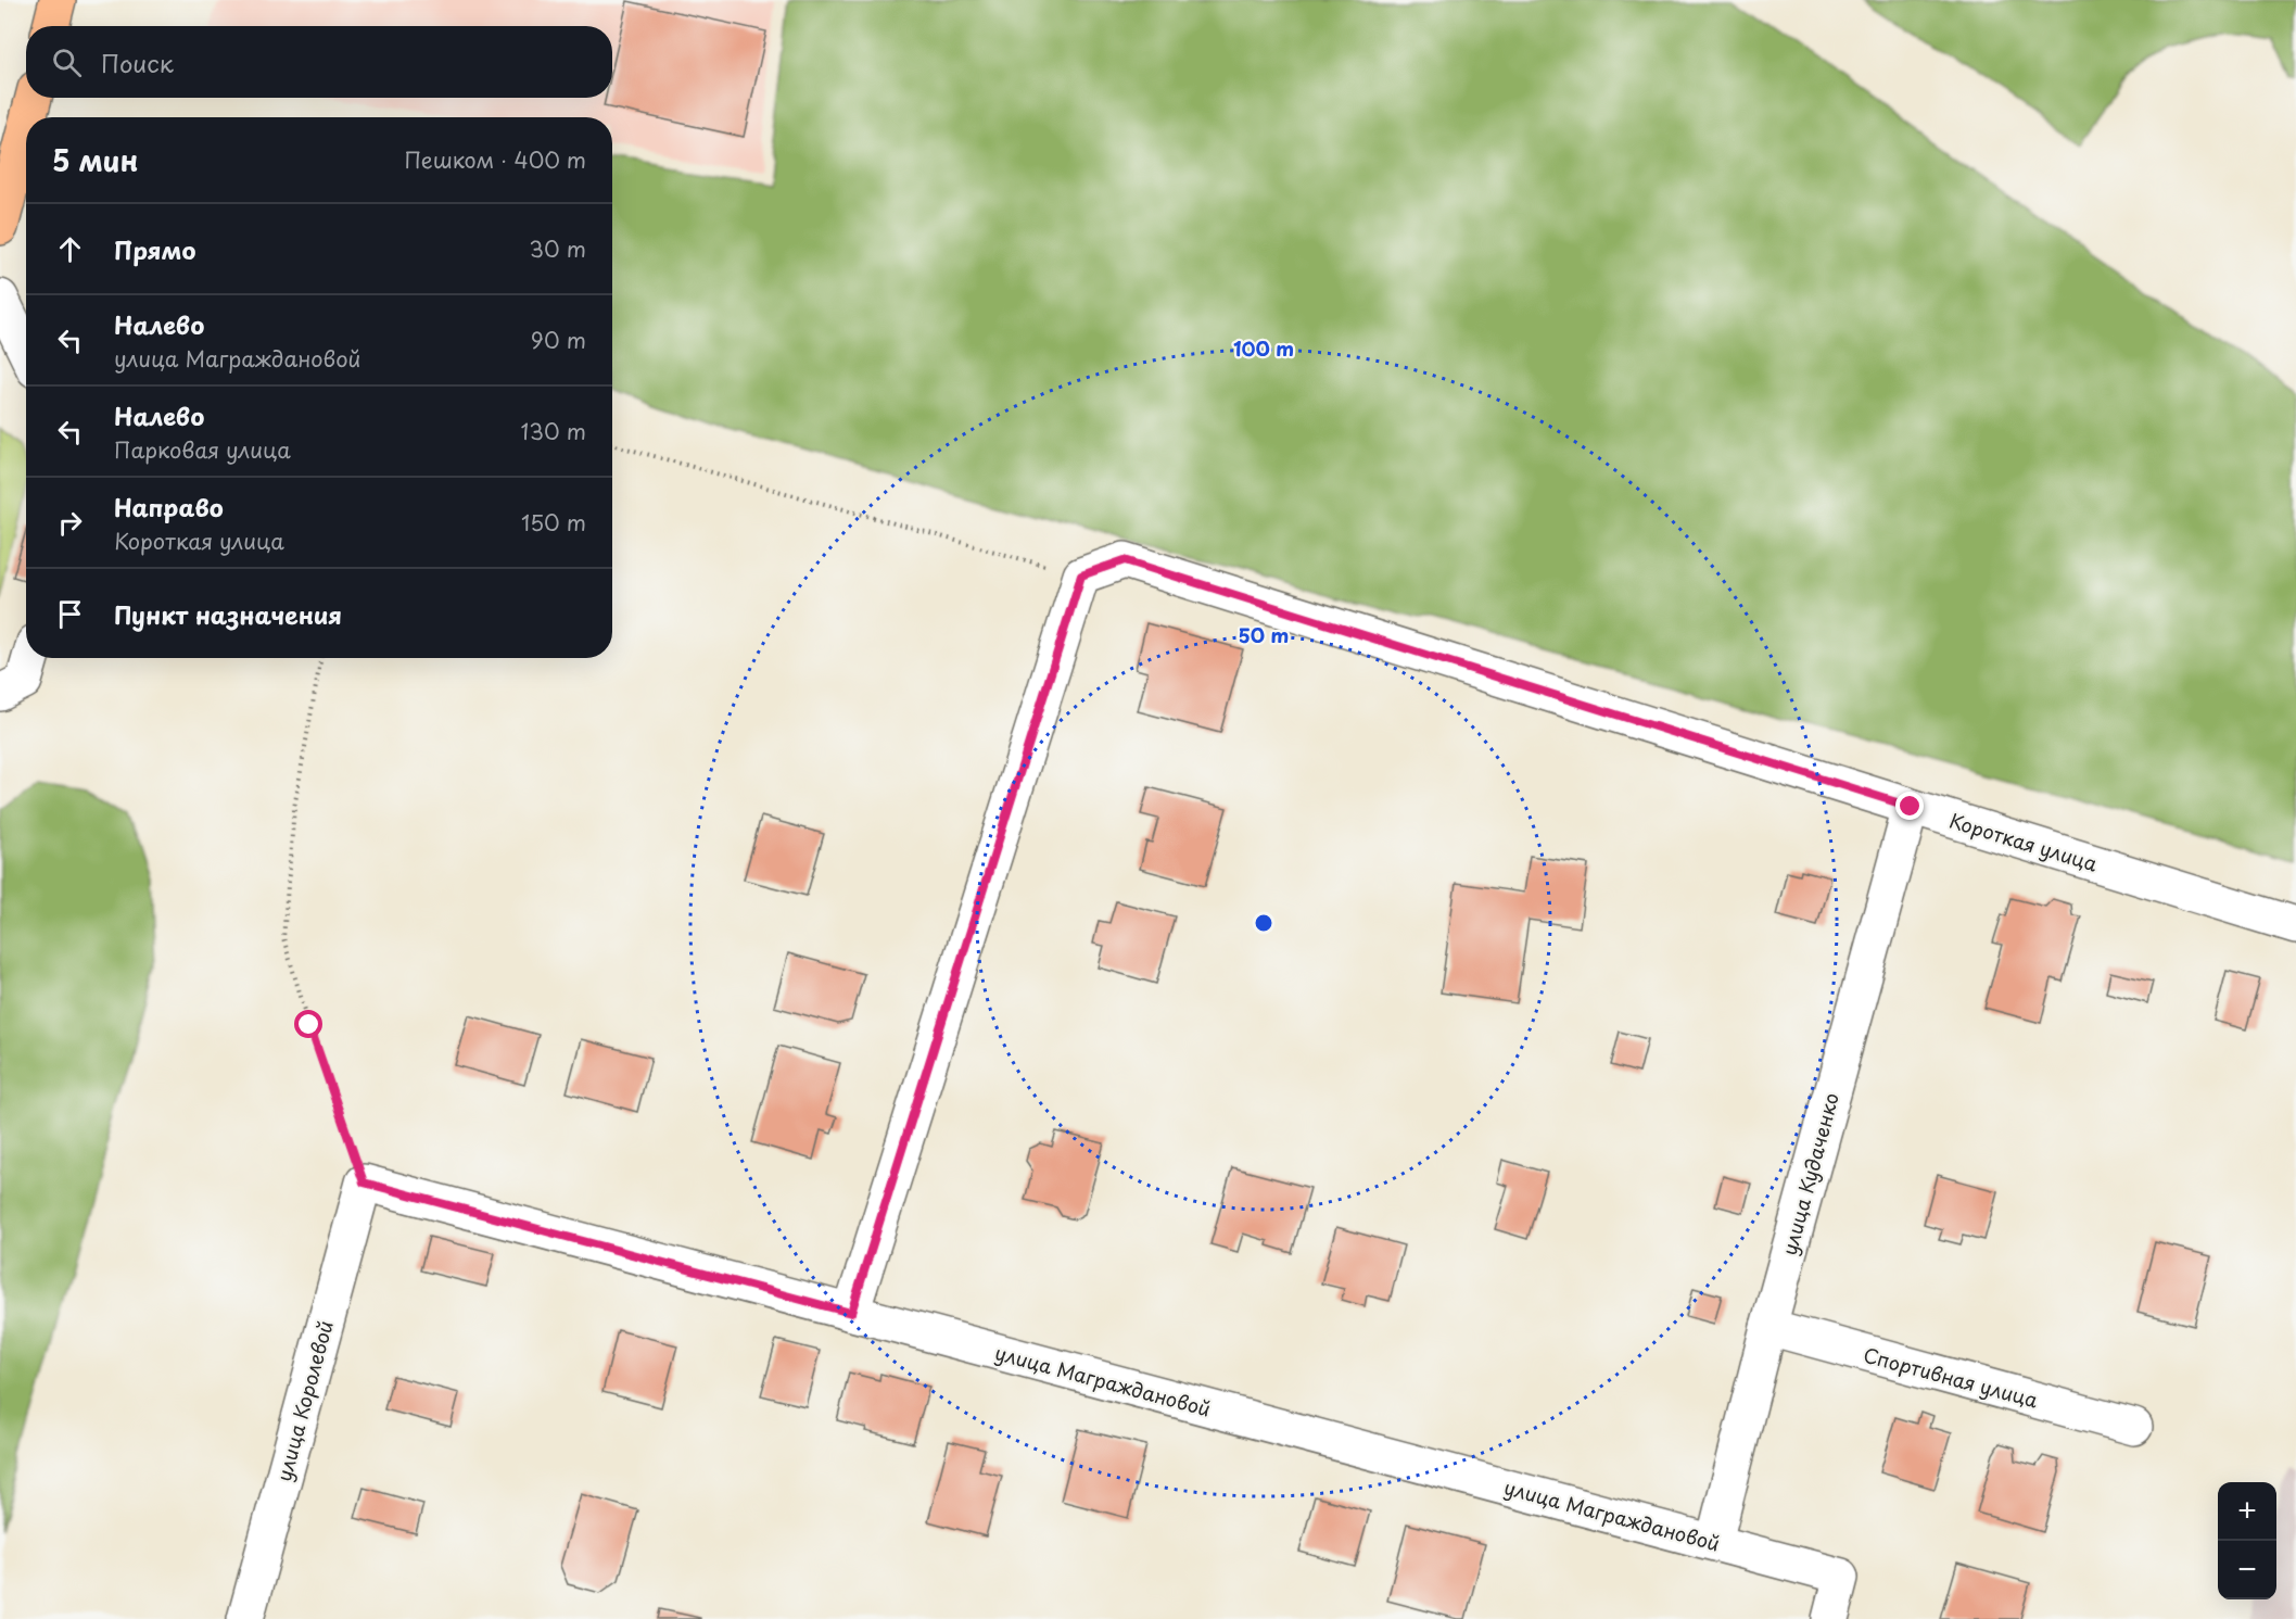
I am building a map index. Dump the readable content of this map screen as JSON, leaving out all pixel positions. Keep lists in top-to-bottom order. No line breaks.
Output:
{"streets":{"street":["Короткая улица","улица Кудаченко","Спортивная улица","улица Маграждановой","улица Королевой"]},"crossings":[["Короткая улица","улица Кудаченко"],["улица Кудаченко","Спортивная улица"],["улица Кудаченко","улица Маграждановой"],["улица Маграждановой","улица Королевой"]],"page":{"search":"Поиск","heading":["5 мин","Пешком · 400 m"],"list":[["Прямо","30 m"],["Налево","улица Маграждановой","90 m"],["Налево","Парковая улица","130 m"],["Направо","Короткая улица","150 m"],"Пункт назначения"],"map_buttons":["+","−"]},"rings":["100 m","50 m"]}
